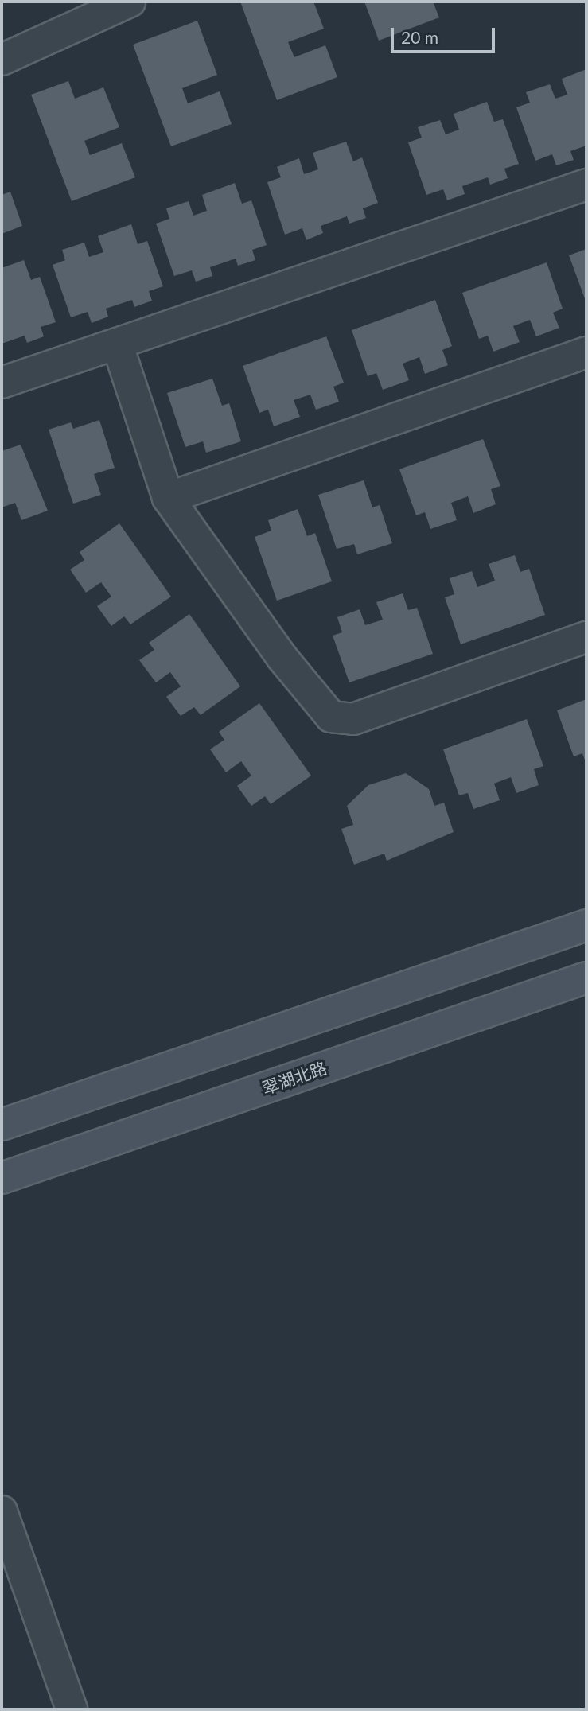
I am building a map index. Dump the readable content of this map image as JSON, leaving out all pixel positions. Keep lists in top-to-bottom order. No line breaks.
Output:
{"streets":{"street":["翠湖北路"]},"scale_bar":"20 m"}
